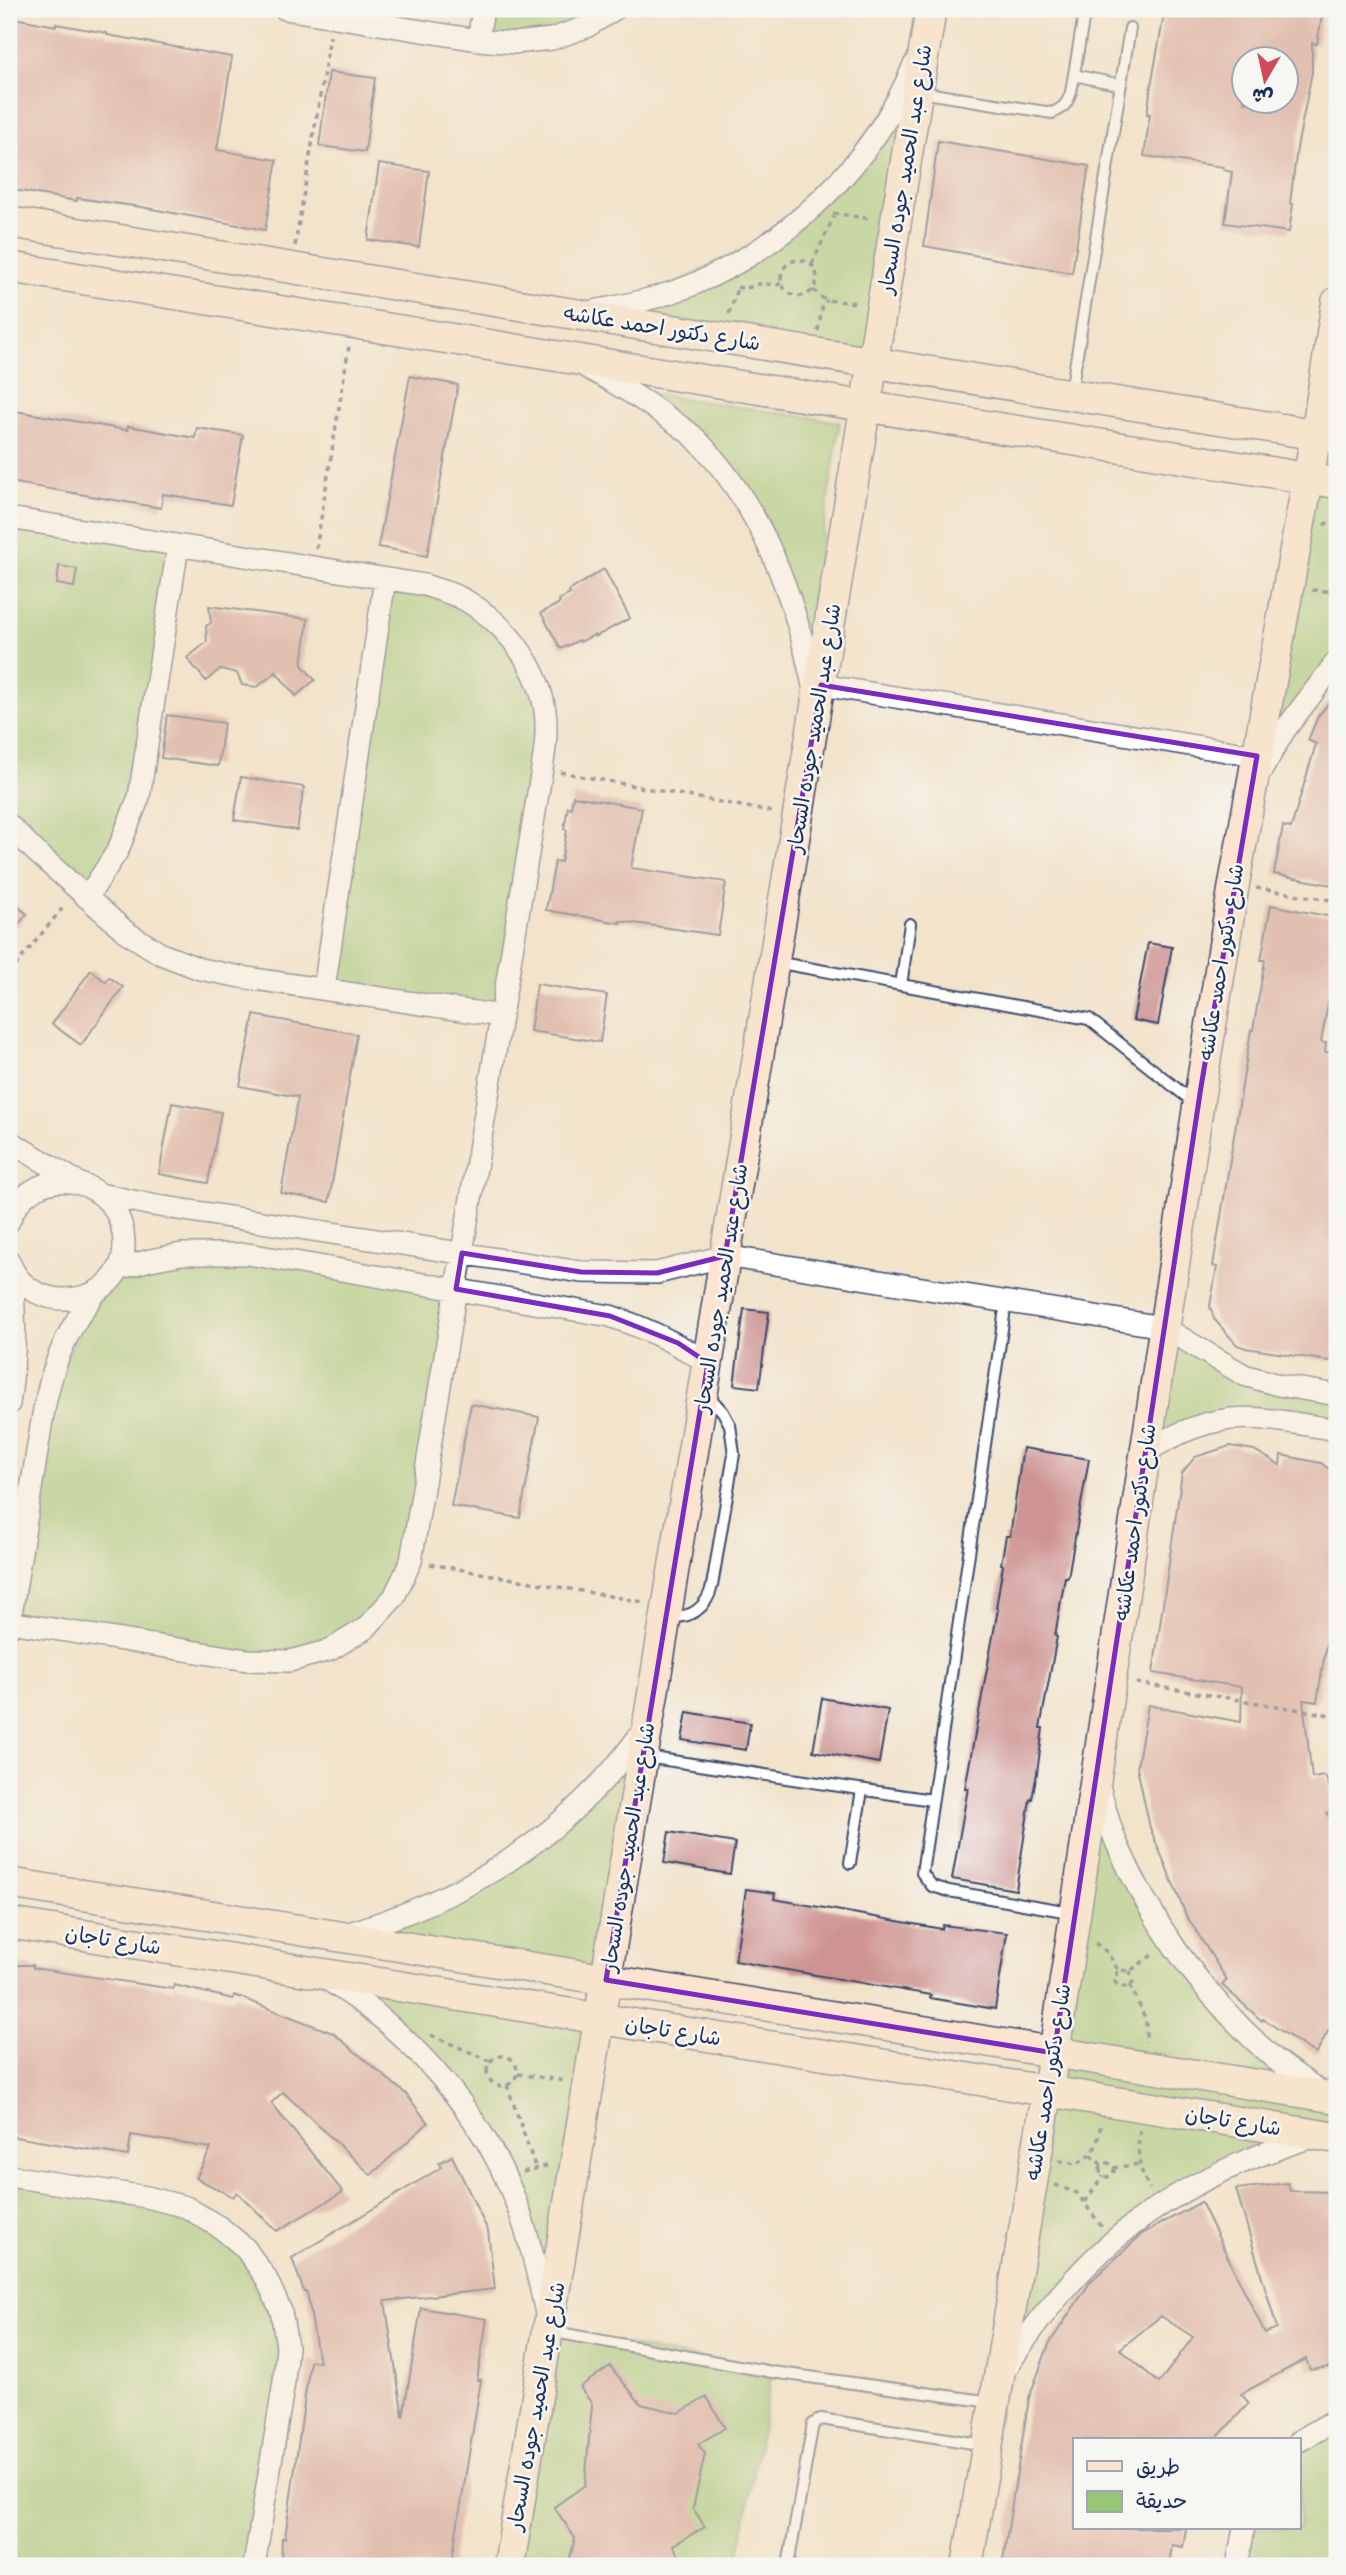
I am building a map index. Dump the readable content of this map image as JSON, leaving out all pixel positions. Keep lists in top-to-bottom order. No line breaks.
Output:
{"streets":{"street":["شارع عبد الحميد جوده السحار","شارع دكتور احمد عكاشه","شارع تاجان"]},"crossings":[["شارع عبد الحميد جوده السحار","شارع دكتور احمد عكاشه"],["شارع عبد الحميد جوده السحار","شارع تاجان"],["شارع دكتور احمد عكاشه","شارع تاجان"]],"legend":["طريق","حديقة"],"north":"bottom"}
